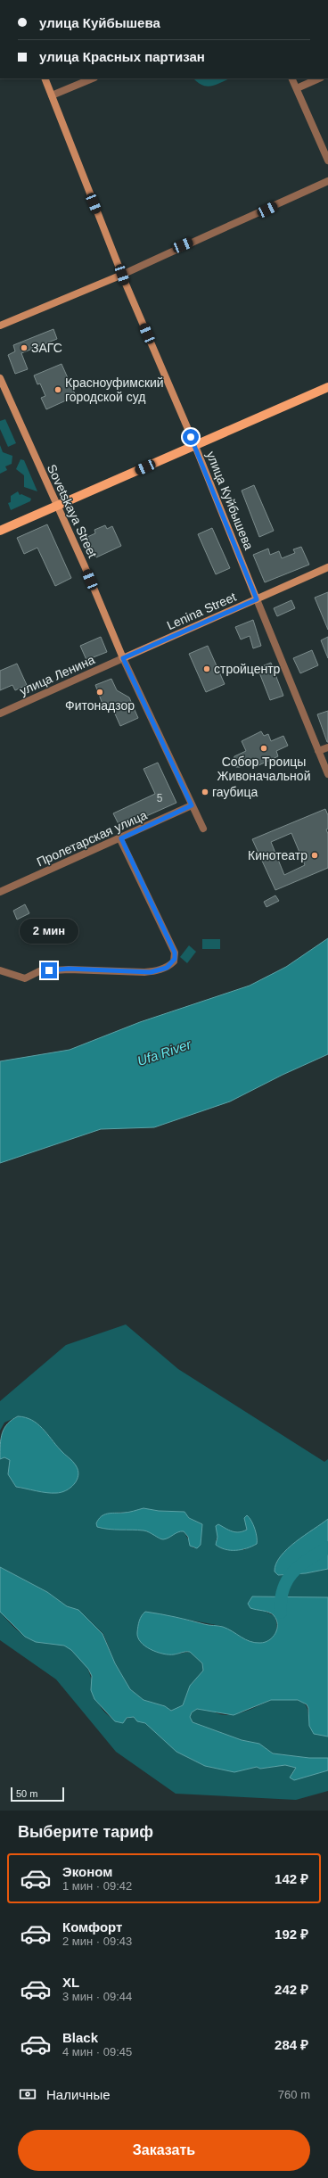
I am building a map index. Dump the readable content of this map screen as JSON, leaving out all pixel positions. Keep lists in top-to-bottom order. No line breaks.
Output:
{"streets":{"main road":["улица Куйбышева","Sovetskaya Street","Lenina Street"],"street":["улица Ленина","Пролетарская улица"]},"crossings":[["улица Куйбышева","Lenina Street"],["Sovetskaya Street","Lenina Street"],["Sovetskaya Street","улица Ленина"],["Sovetskaya Street","Пролетарская улица"],["Lenina Street","улица Ленина"]],"water":["Ufa River"],"places":["ЗАГС","Красноуфимский городской суд","стройцентр","Фитонадзор","Собор Троицы Живоначальной","гаубица","Кинотеатр"],"house_numbers":["5"],"scale_bar":"50 m","page":{"banner":["улица Куйбышева","улица Красных партизан"],"bubble":"2 мин","scale":"50 m","heading":"Выберите тариф","list":[{"name":"Эконом","note":"1 мин · 09:42","value":"142 ₽"},{"name":"Комфорт","note":"2 мин · 09:43","value":"192 ₽"},{"name":"XL","note":"3 мин · 09:44","value":"242 ₽"},{"name":"Black","note":"4 мин · 09:45","value":"284 ₽"}],"pay":["Наличные","760 m"],"buttons":"Заказать"}}
